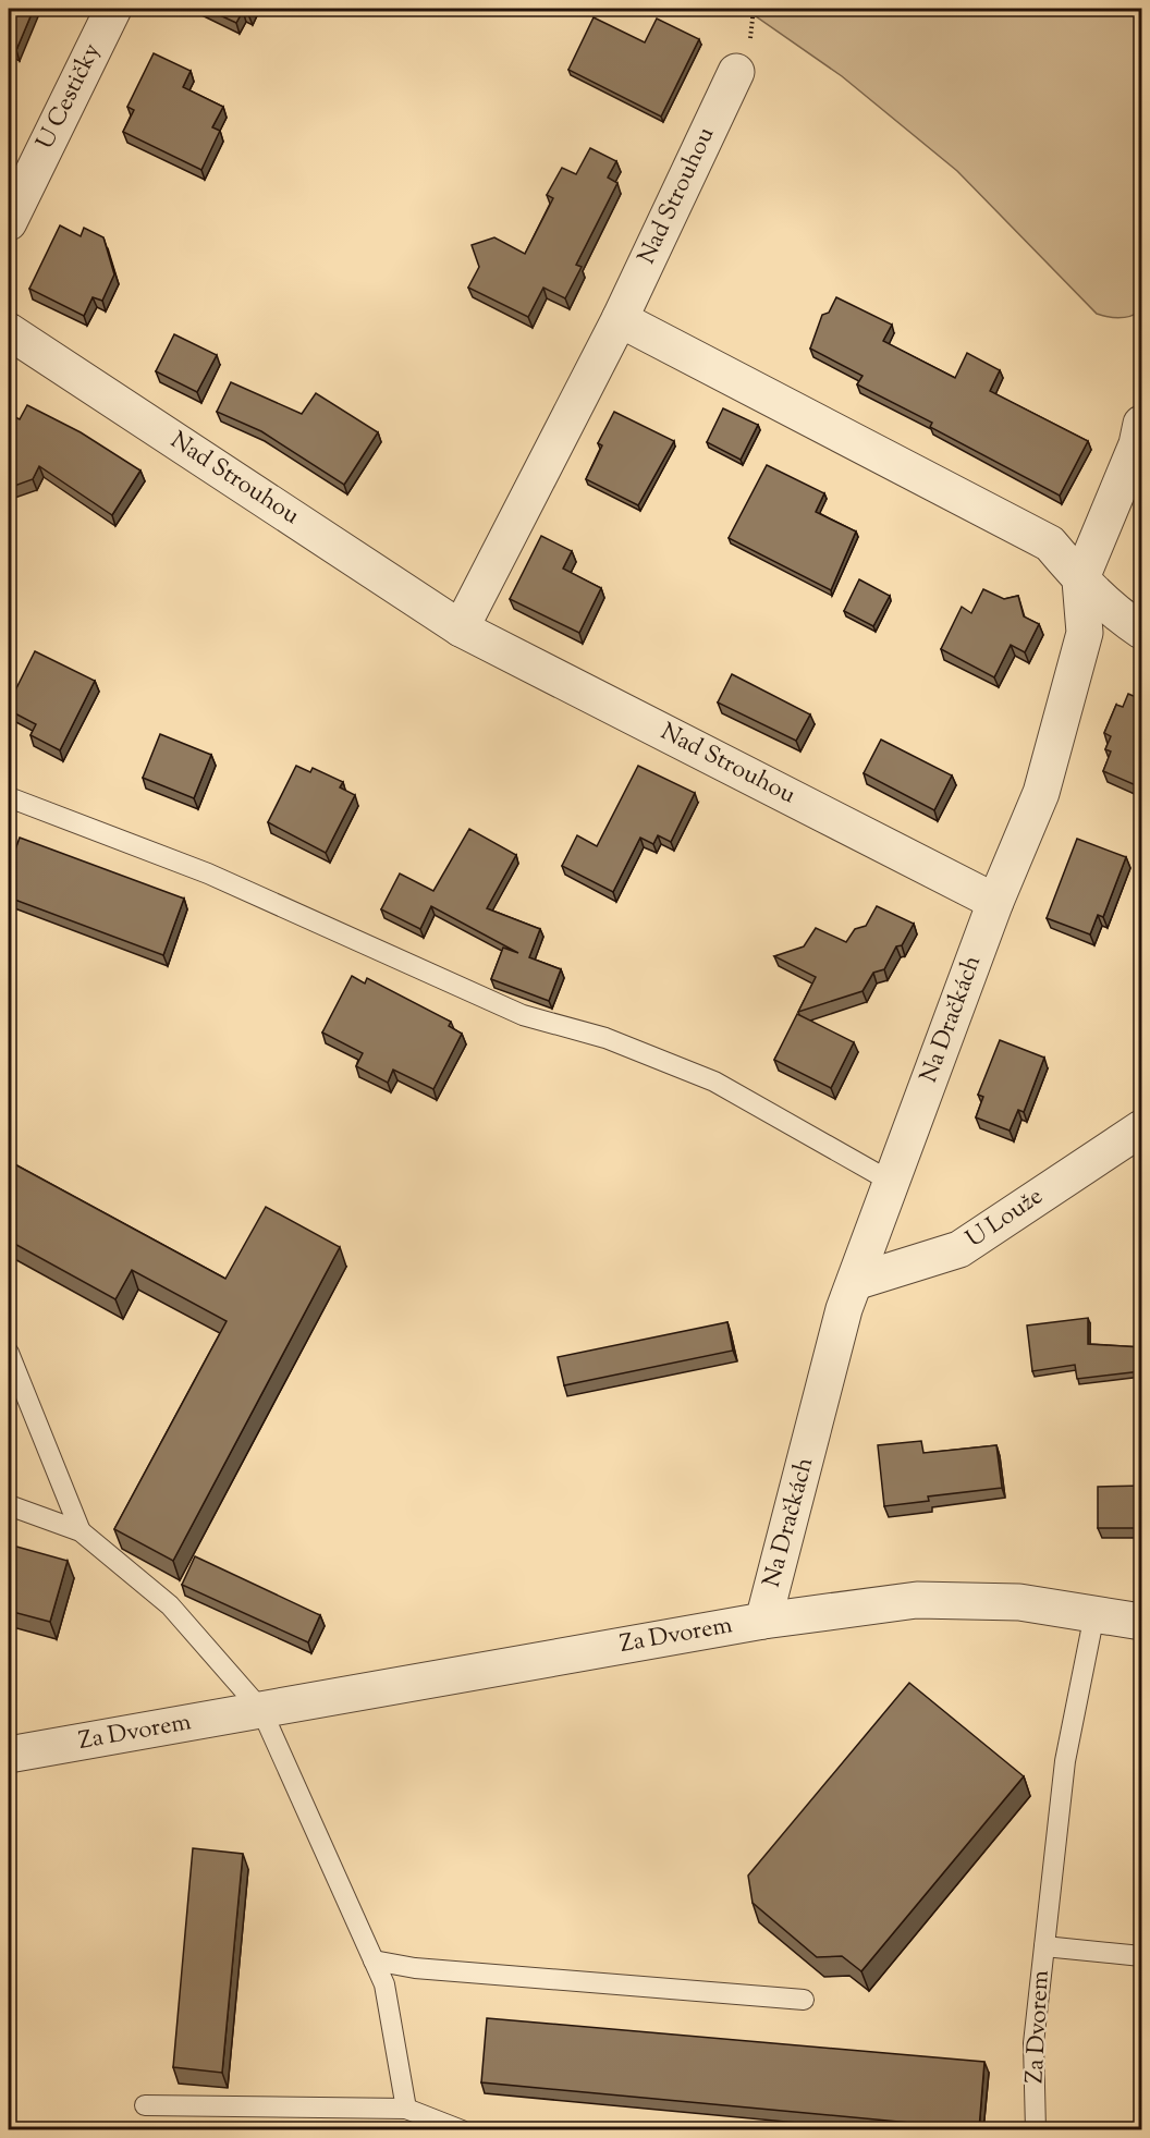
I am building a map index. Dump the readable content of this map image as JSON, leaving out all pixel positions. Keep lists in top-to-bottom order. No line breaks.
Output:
{"streets":{"street":["U Cestičky","Nad Strouhou","Na Dračkách","U Louže","Za Dvorem"]},"crossings":[["Nad Strouhou","Na Dračkách"],["Na Dračkách","U Louže"],["Na Dračkách","Za Dvorem"]]}
